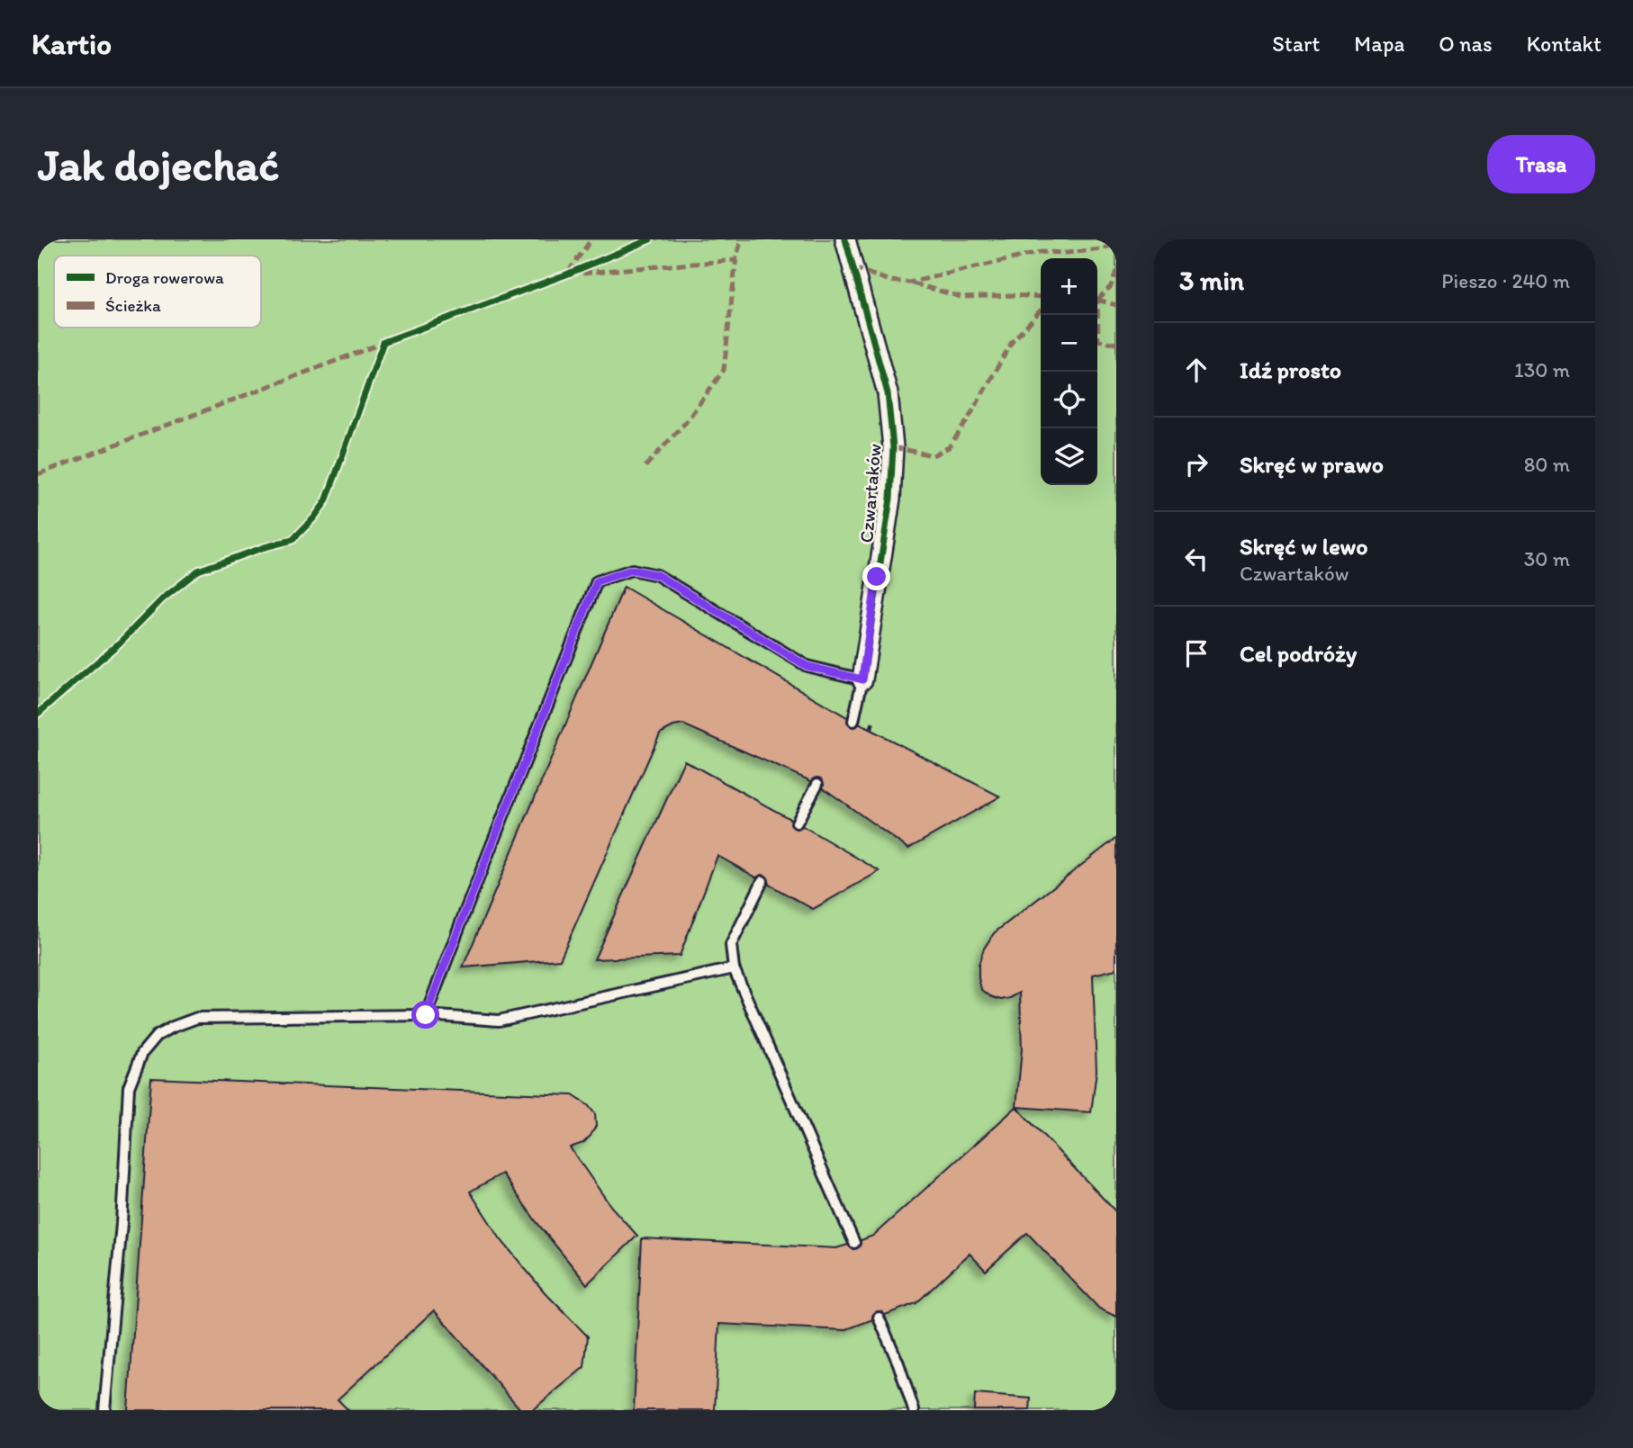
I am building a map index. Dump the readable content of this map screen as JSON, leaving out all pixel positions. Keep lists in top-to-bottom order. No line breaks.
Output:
{"streets":{"street":["Czwartaków"]},"legend":["Droga rowerowa","Ścieżka"],"page":{"header":"Kartio","nav":["Start","Mapa","O nas","Kontakt"],"buttons":"Trasa","title":"Jak dojechać","heading":["3 min","Pieszo · 240 m"],"map_buttons":["+","−"],"list":[["Idź prosto","130 m"],["Skręć w prawo","80 m"],["Skręć w lewo","Czwartaków","30 m"],"Cel podróży"]}}
